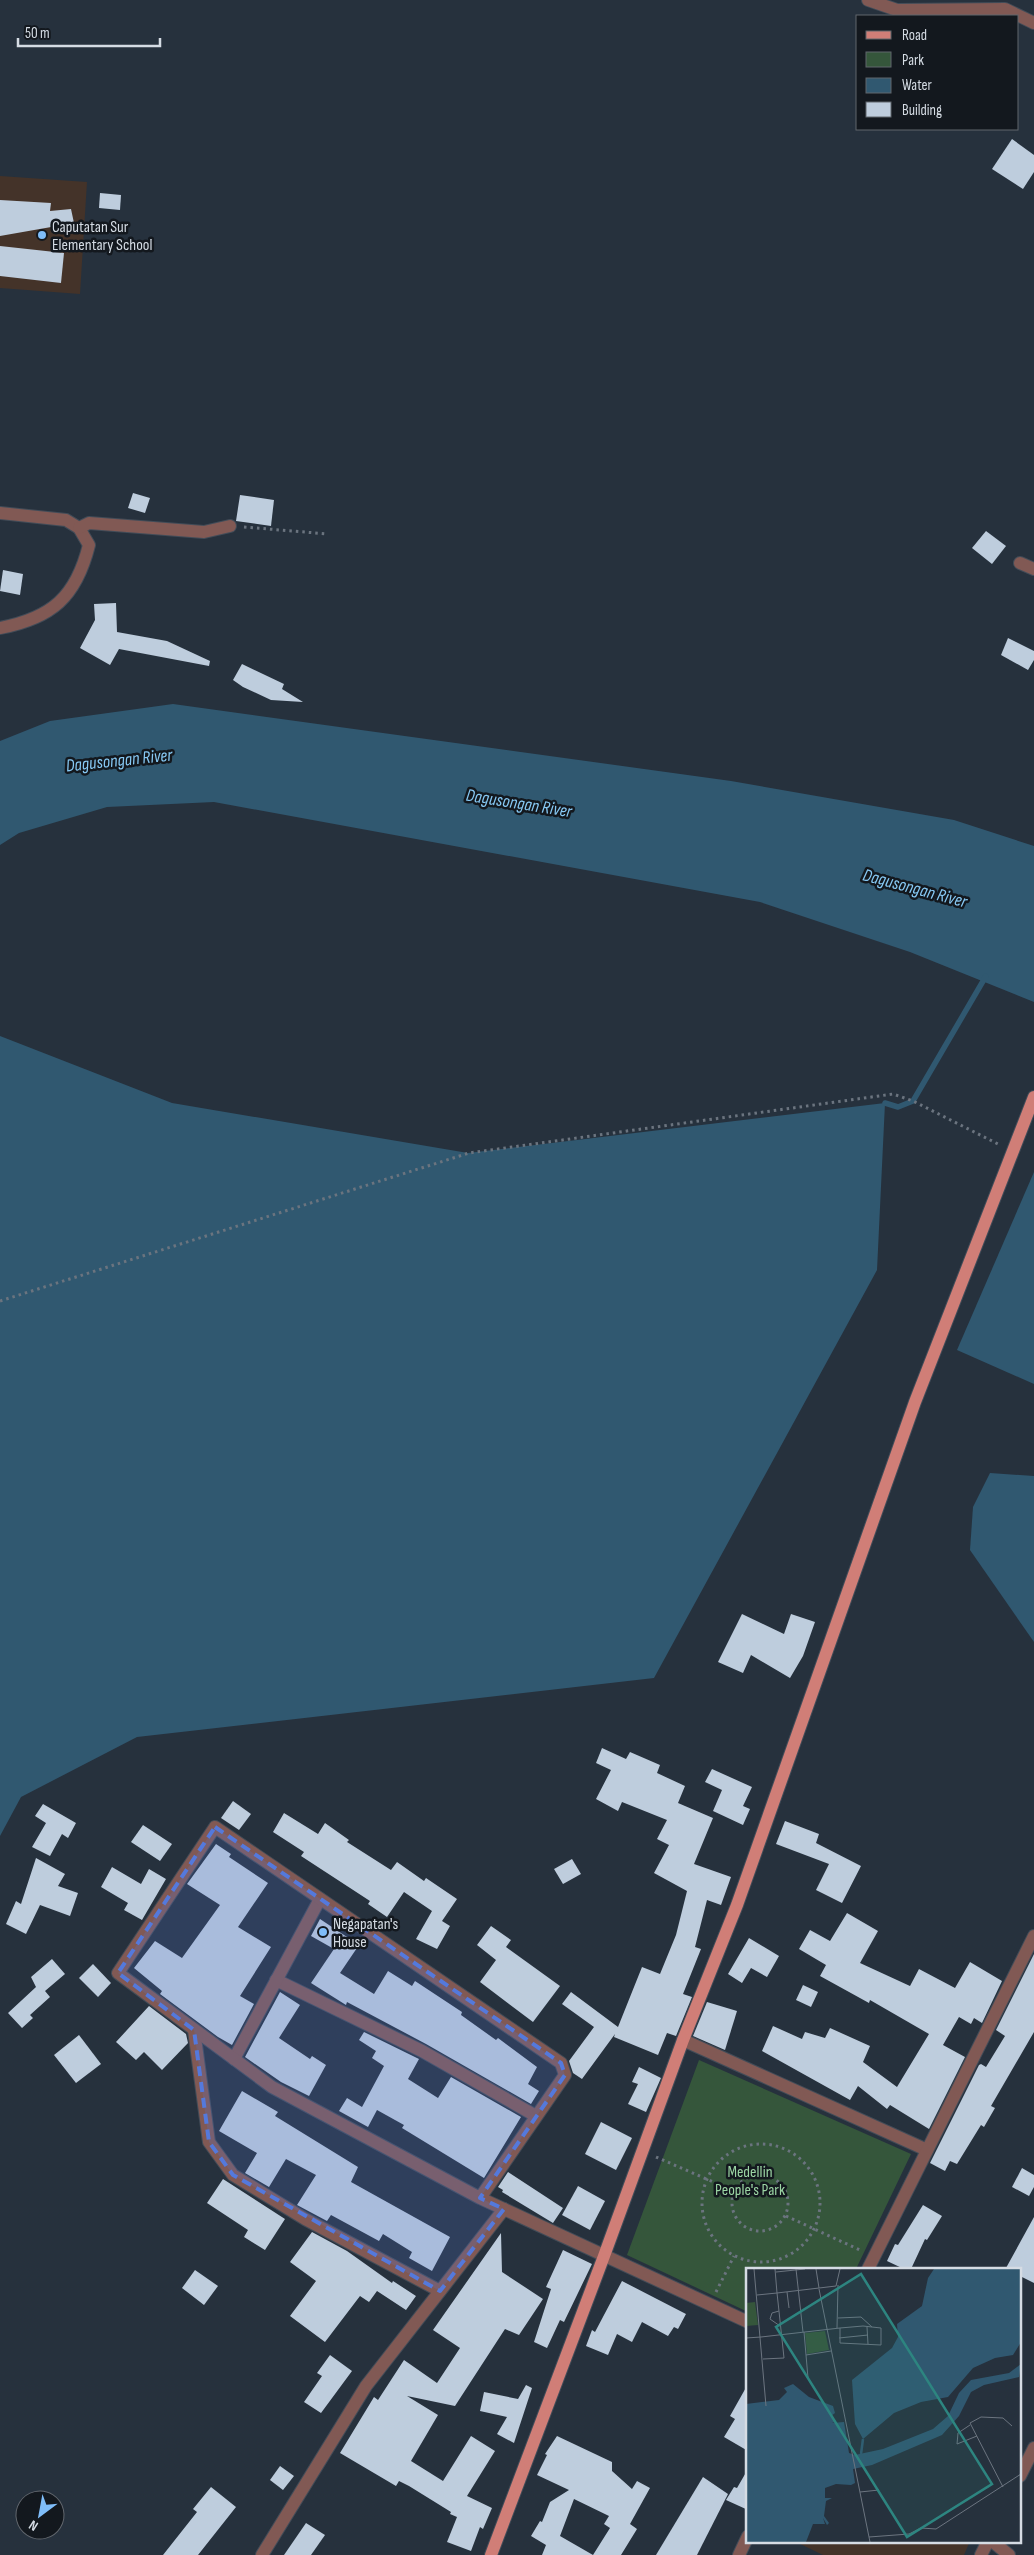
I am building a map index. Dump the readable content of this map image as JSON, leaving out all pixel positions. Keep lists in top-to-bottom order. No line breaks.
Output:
{"water":["Dagusongan River"],"parks":["Medellin People's Park"],"places":["Caputatan Sur Elementary School","Negapatan's House"],"legend":["Road","Park","Water","Building"],"scale_bar":"50 m","north":"bottom left"}
